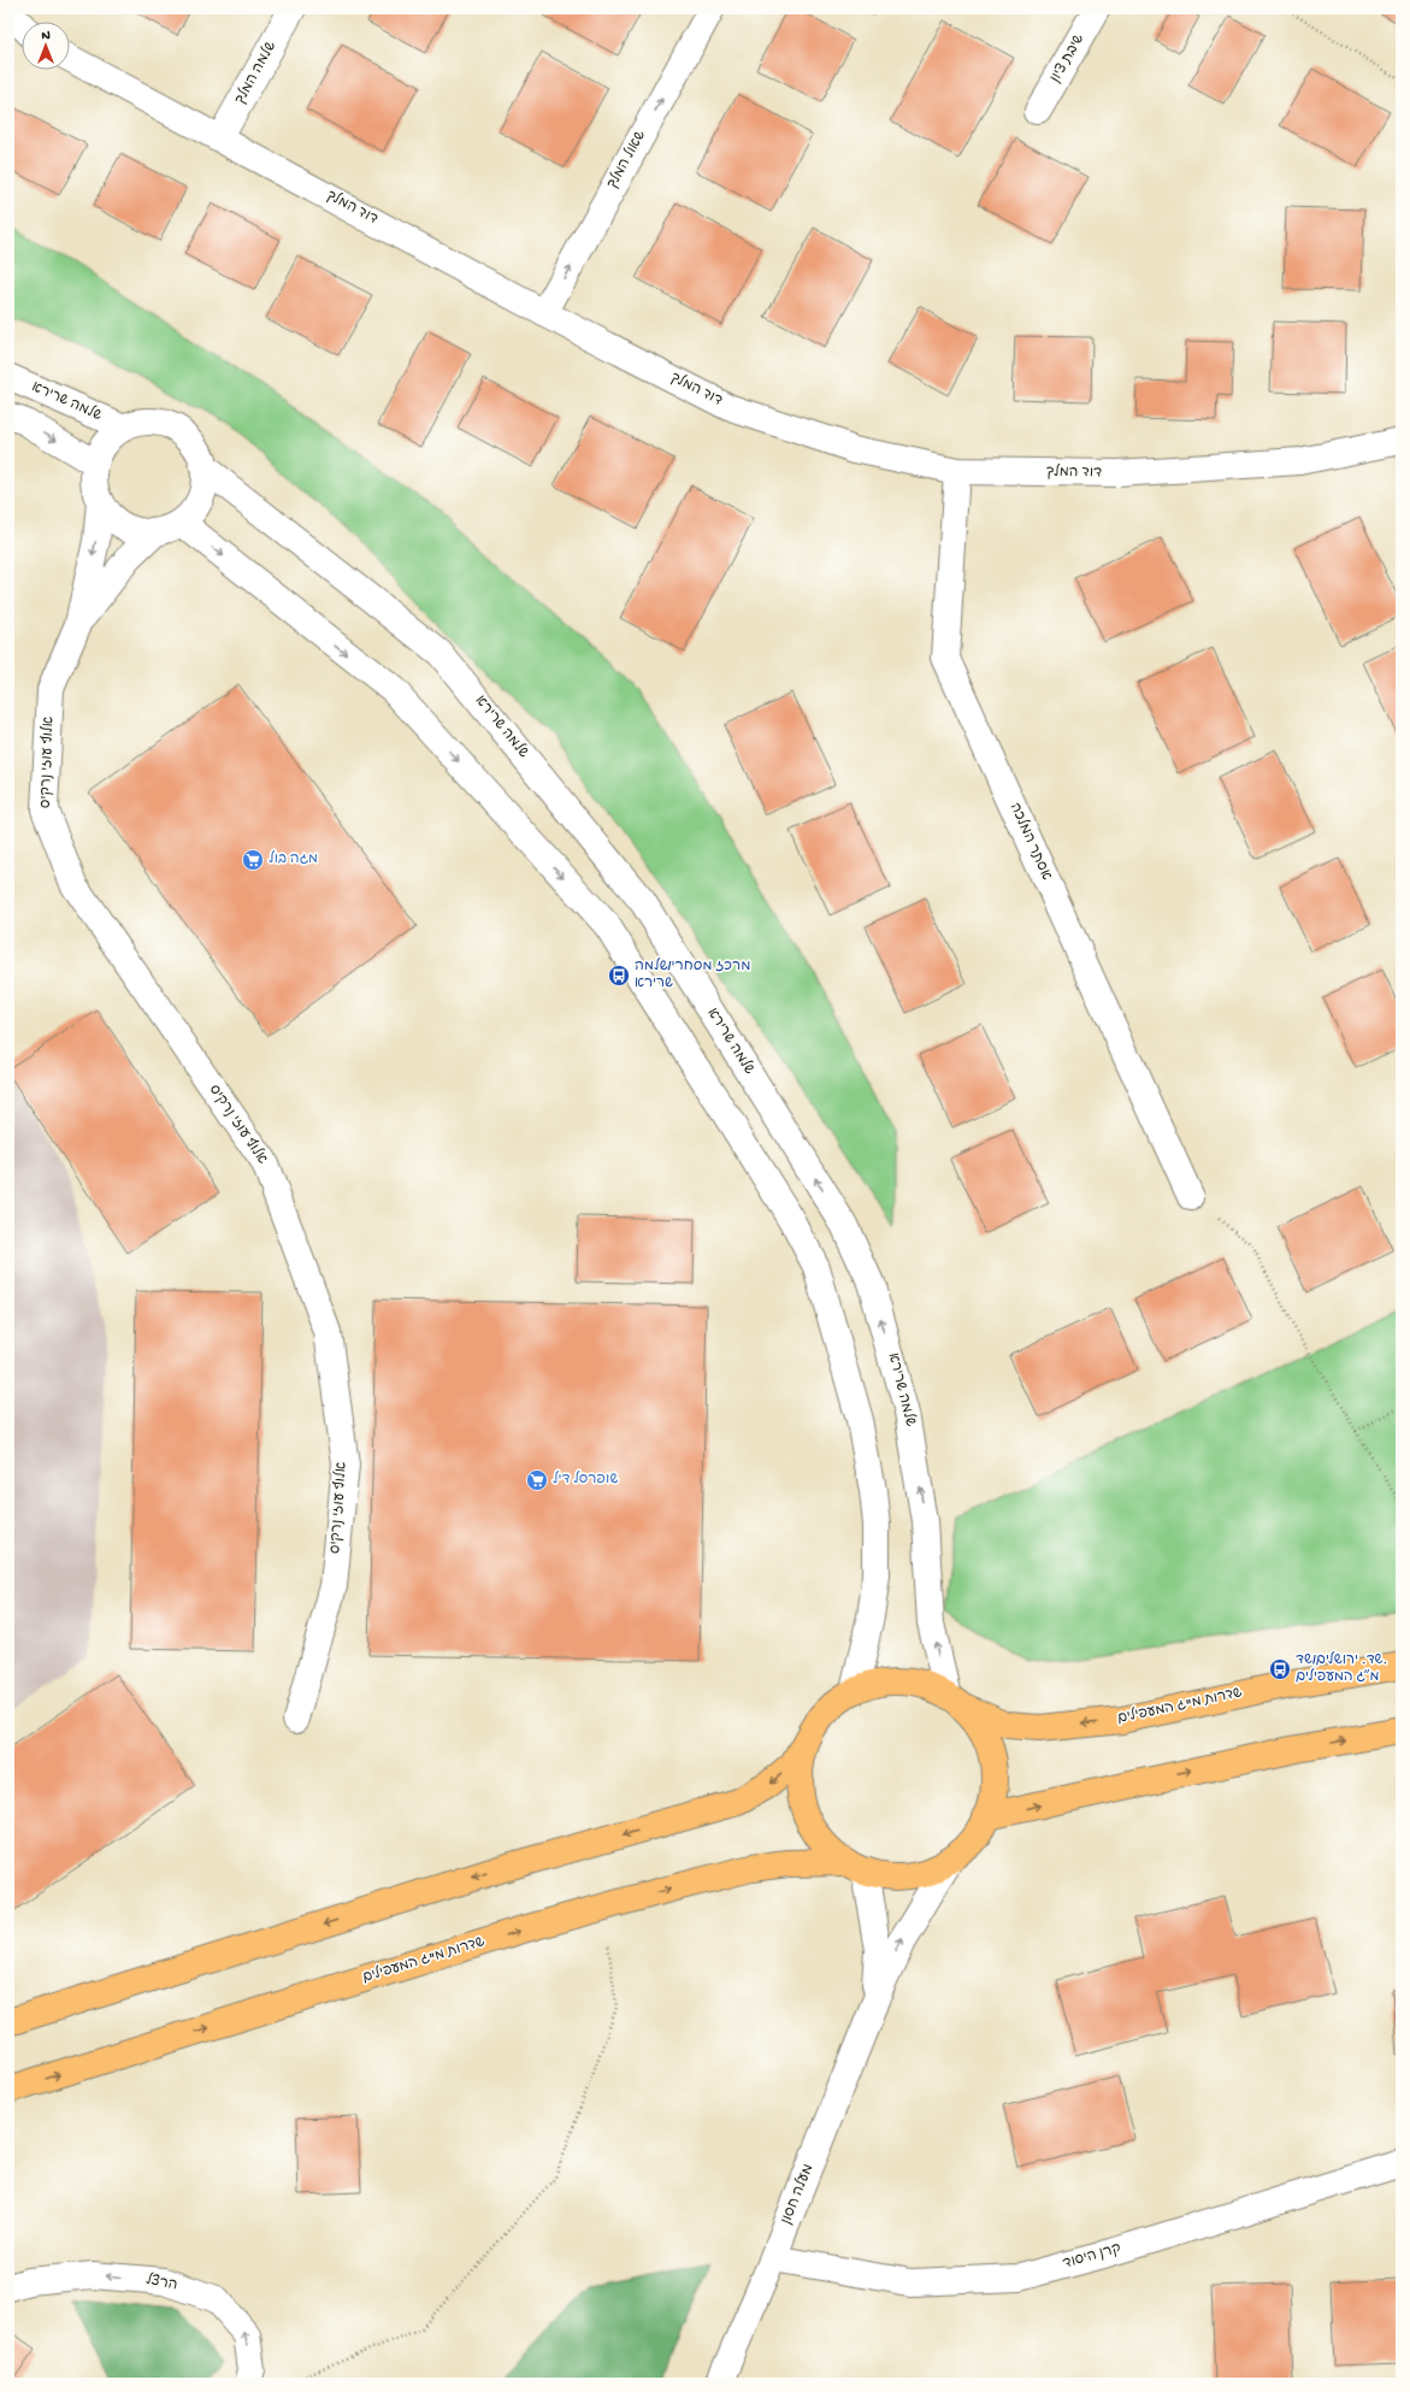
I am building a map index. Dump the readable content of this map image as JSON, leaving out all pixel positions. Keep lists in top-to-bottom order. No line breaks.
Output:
{"streets":{"main road":["שדרות מ\"ג המעפילים"],"street":["שיבת ציון","שלמה המלך","שאול המלך","דוד המלך","שלמה שרירא","אלוף עוזי נרקיס","אסתר המלכה","מעלה חסון","קרן היסוד","הרצל"]},"crossings":[["שלמה המלך","דוד המלך"],["שאול המלך","דוד המלך"],["דוד המלך","אסתר המלכה"],["שלמה שרירא","אלוף עוזי נרקיס"],["שלמה שרירא","שדרות מ\"ג המעפילים"],["שדרות מ\"ג המעפילים","מעלה חסון"],["מעלה חסון","קרן היסוד"]],"one_way":["שאול המלך","הרצל"],"places":{"supermarket":["מגה בול","שופרסל דיל"],"bus stop":["מרכז מסחרי/שלמה שרירא","שד. ירושלים/שד. מ״ג המעפילים"]},"north":"top"}
